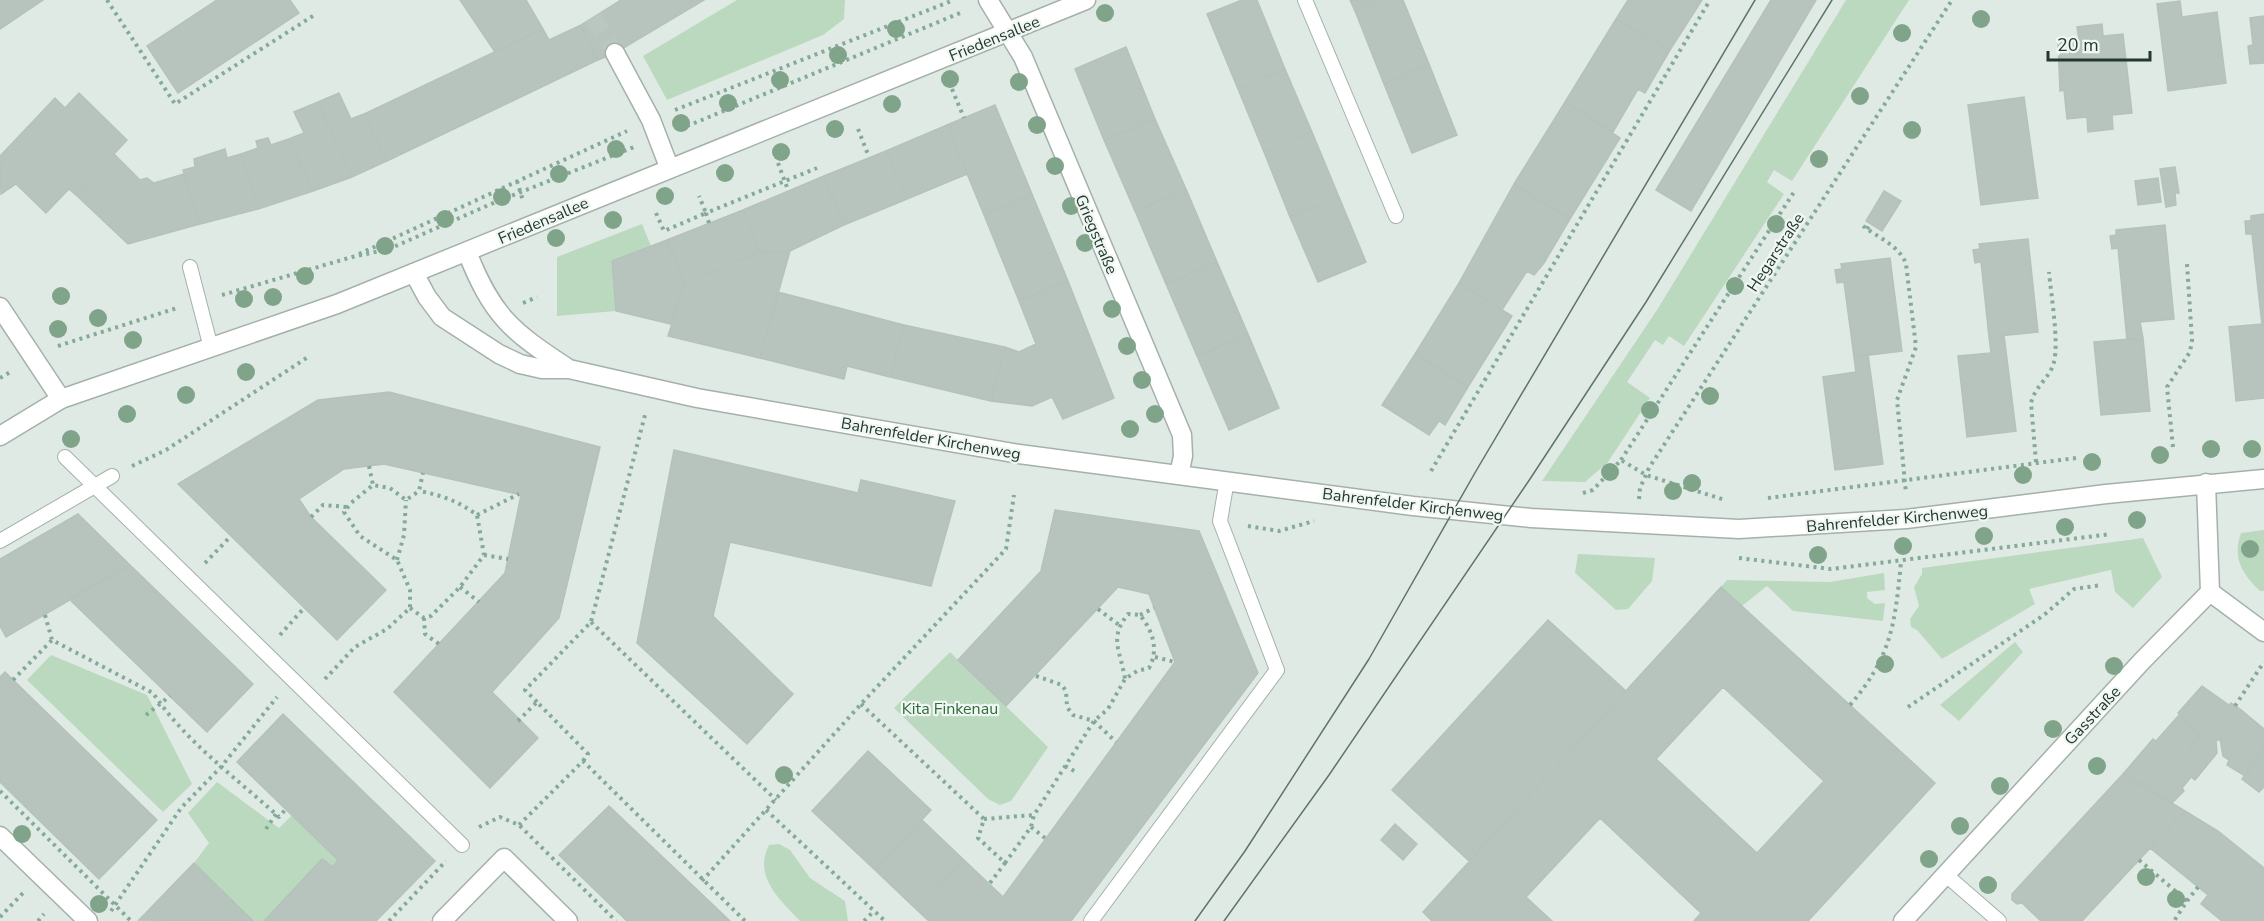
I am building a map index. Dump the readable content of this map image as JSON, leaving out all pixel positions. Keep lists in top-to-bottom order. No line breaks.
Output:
{"streets":{"street":["Friedensallee","Griegstraße","Bahrenfelder Kirchenweg","Gasstraße"],"path":["Hegarstraße"]},"crossings":[["Friedensallee","Griegstraße"],["Friedensallee","Bahrenfelder Kirchenweg"],["Griegstraße","Bahrenfelder Kirchenweg"],["Hegarstraße","Bahrenfelder Kirchenweg"]],"parks":["Kita Finkenau"],"scale_bar":"20 m"}
